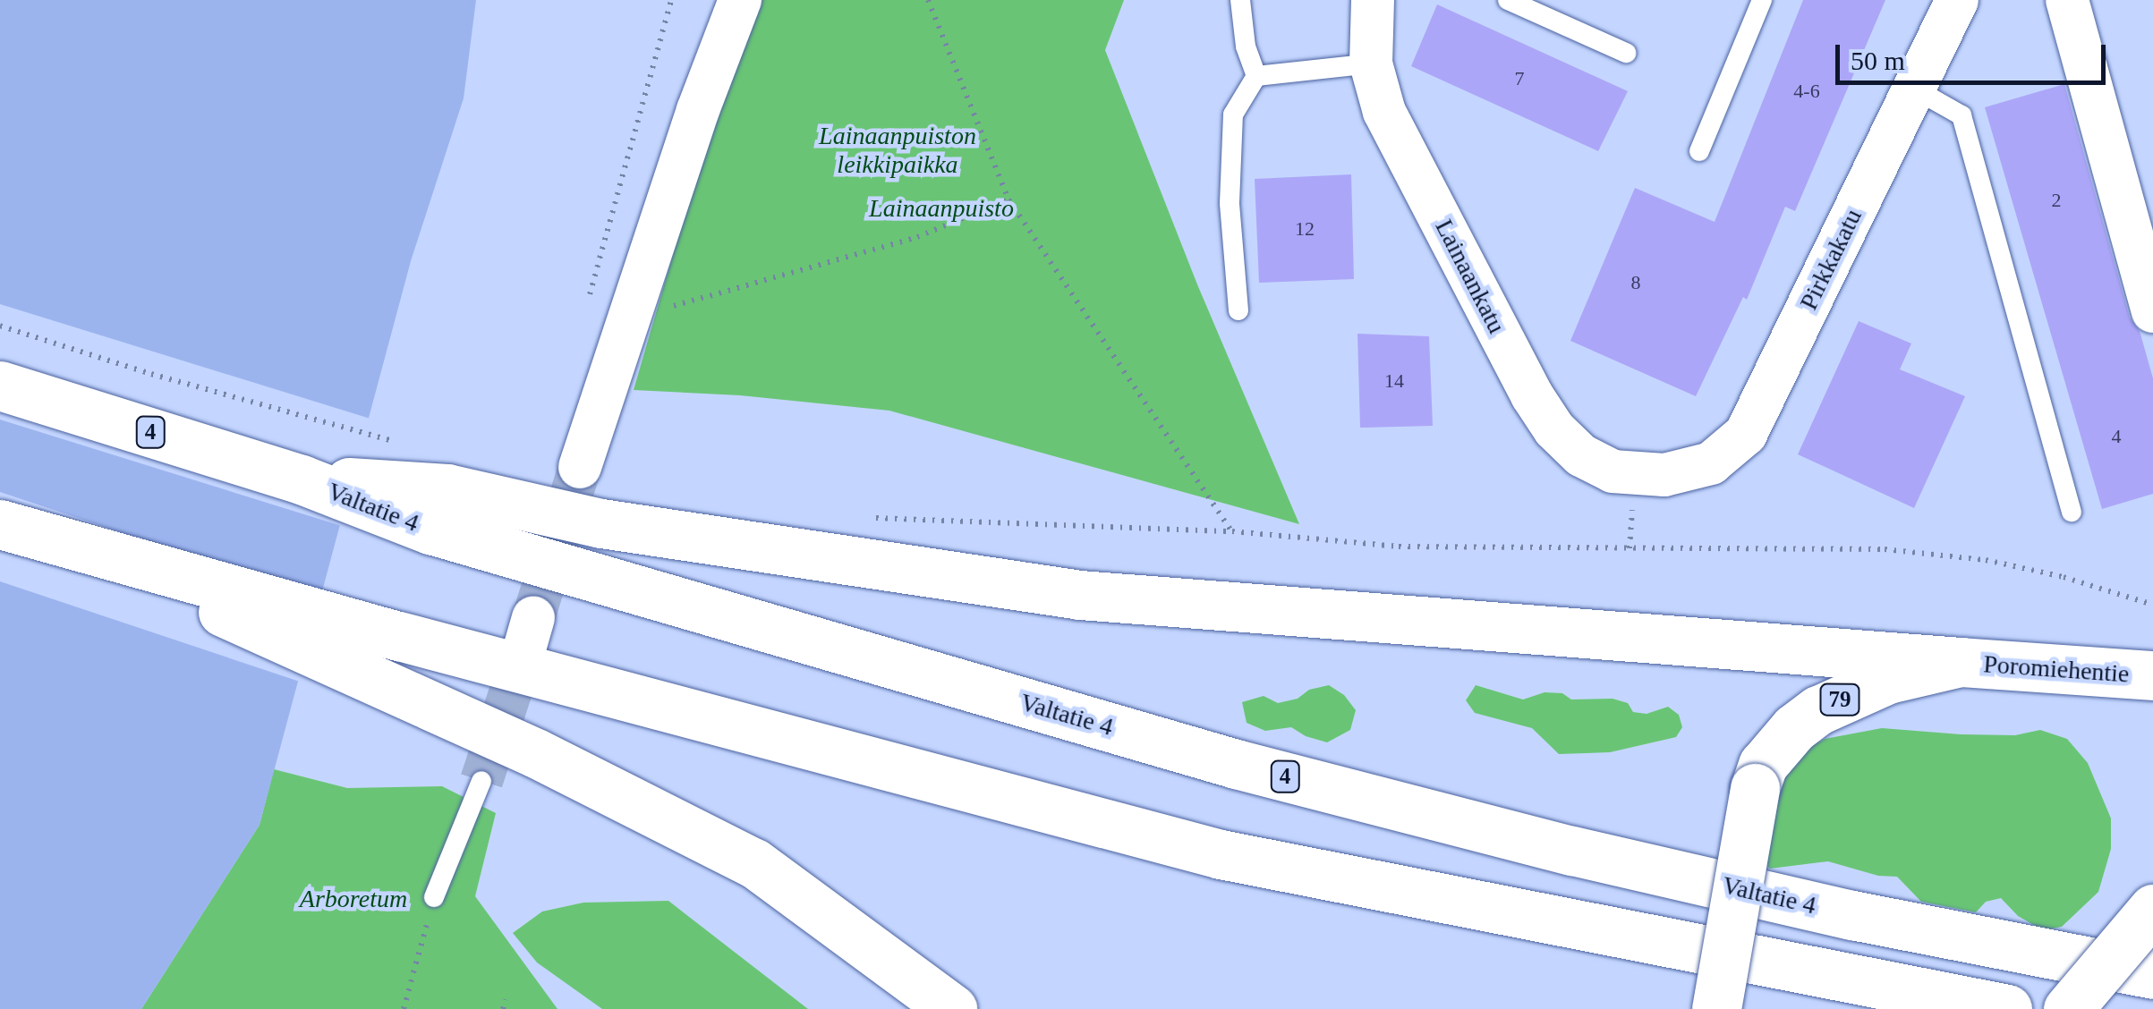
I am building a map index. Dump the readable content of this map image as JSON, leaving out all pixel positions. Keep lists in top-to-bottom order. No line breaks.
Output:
{"streets":{"main road":["4","Valtatie 4","Poromiehentie","79"],"street":["Pirkkakatu","Lainaankatu"]},"crossings":[["Pirkkakatu","Lainaankatu"],["Valtatie 4","Poromiehentie"],["Poromiehentie","79"]],"parks":["Lainaanpuiston leikkipaikka","Lainaanpuisto","Arboretum"],"house_numbers":["7","4-6","2","12","8","14","4"],"scale_bar":"50 m"}
